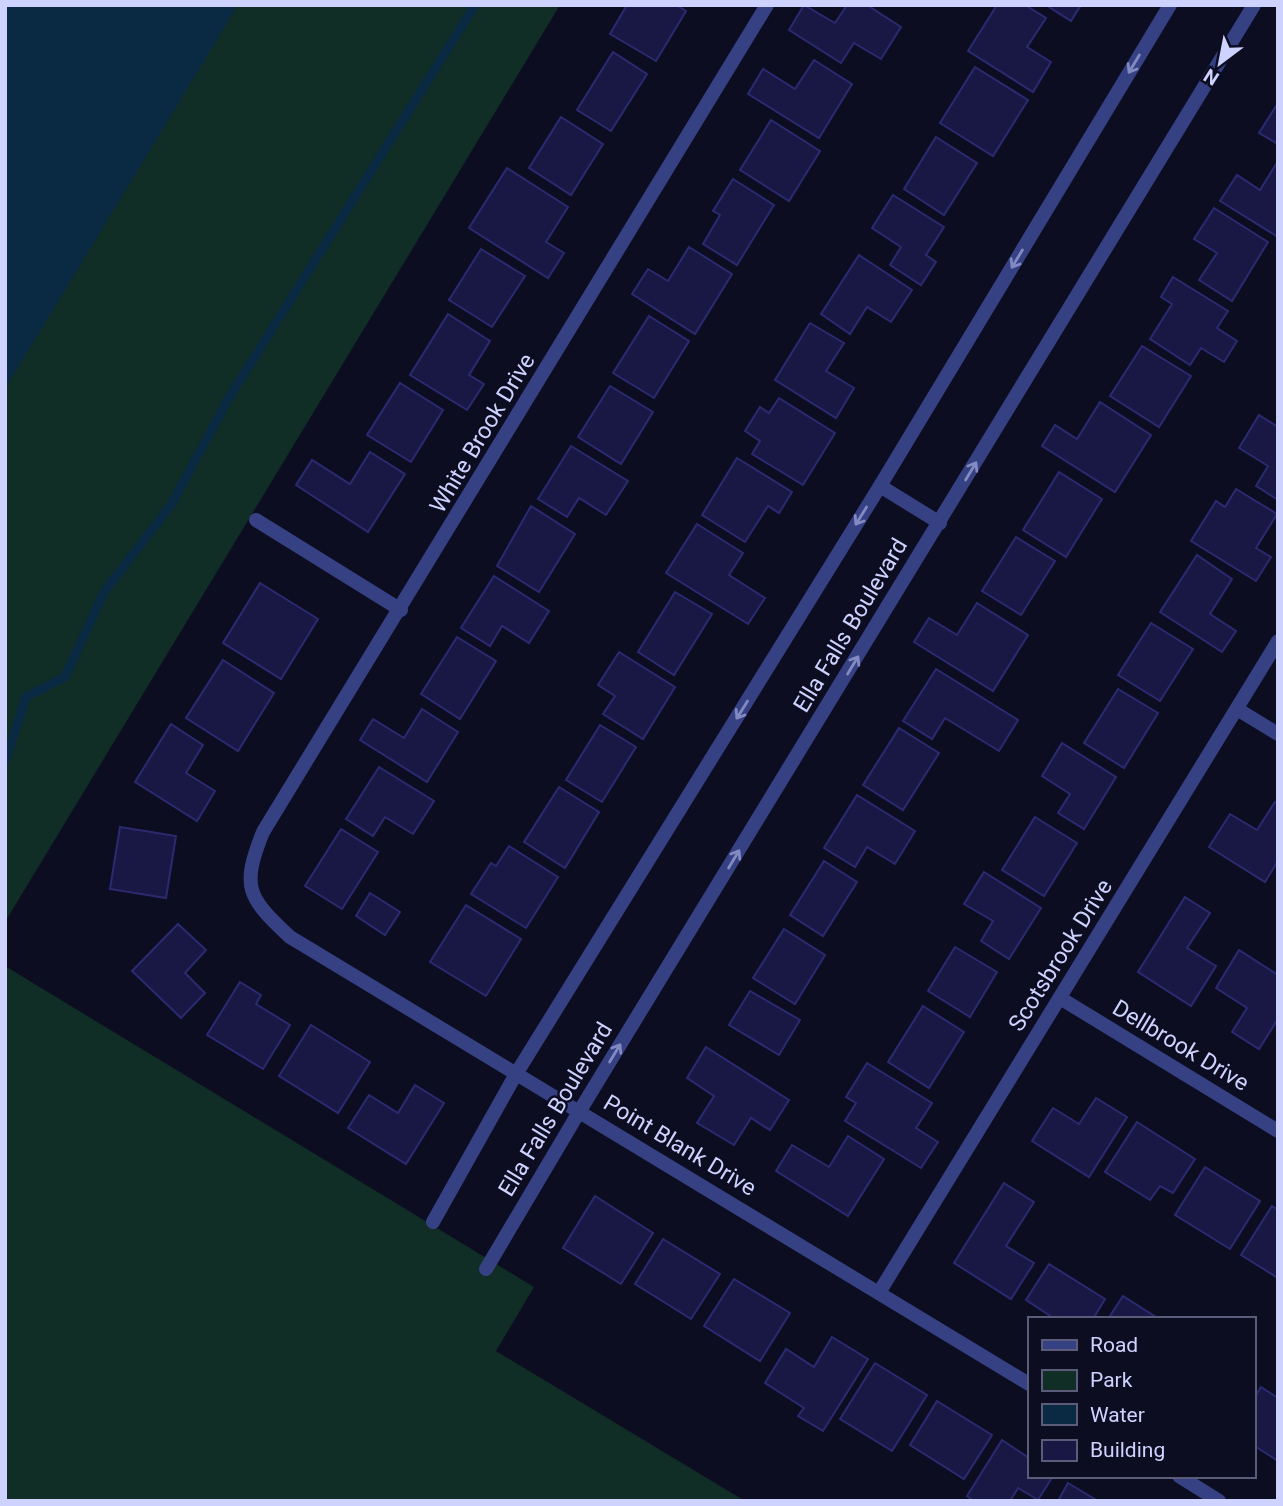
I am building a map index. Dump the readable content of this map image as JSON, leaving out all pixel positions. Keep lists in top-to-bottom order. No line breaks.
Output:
{"streets":{"street":["White Brook Drive","Ella Falls Boulevard","Scotsbrook Drive","Dellbrook Drive","Point Blank Drive"]},"crossings":[["White Brook Drive","Point Blank Drive"],["Ella Falls Boulevard","Point Blank Drive"],["Scotsbrook Drive","Dellbrook Drive"],["Scotsbrook Drive","Point Blank Drive"]],"legend":["Road","Park","Water","Building"],"north":"bottom left"}
